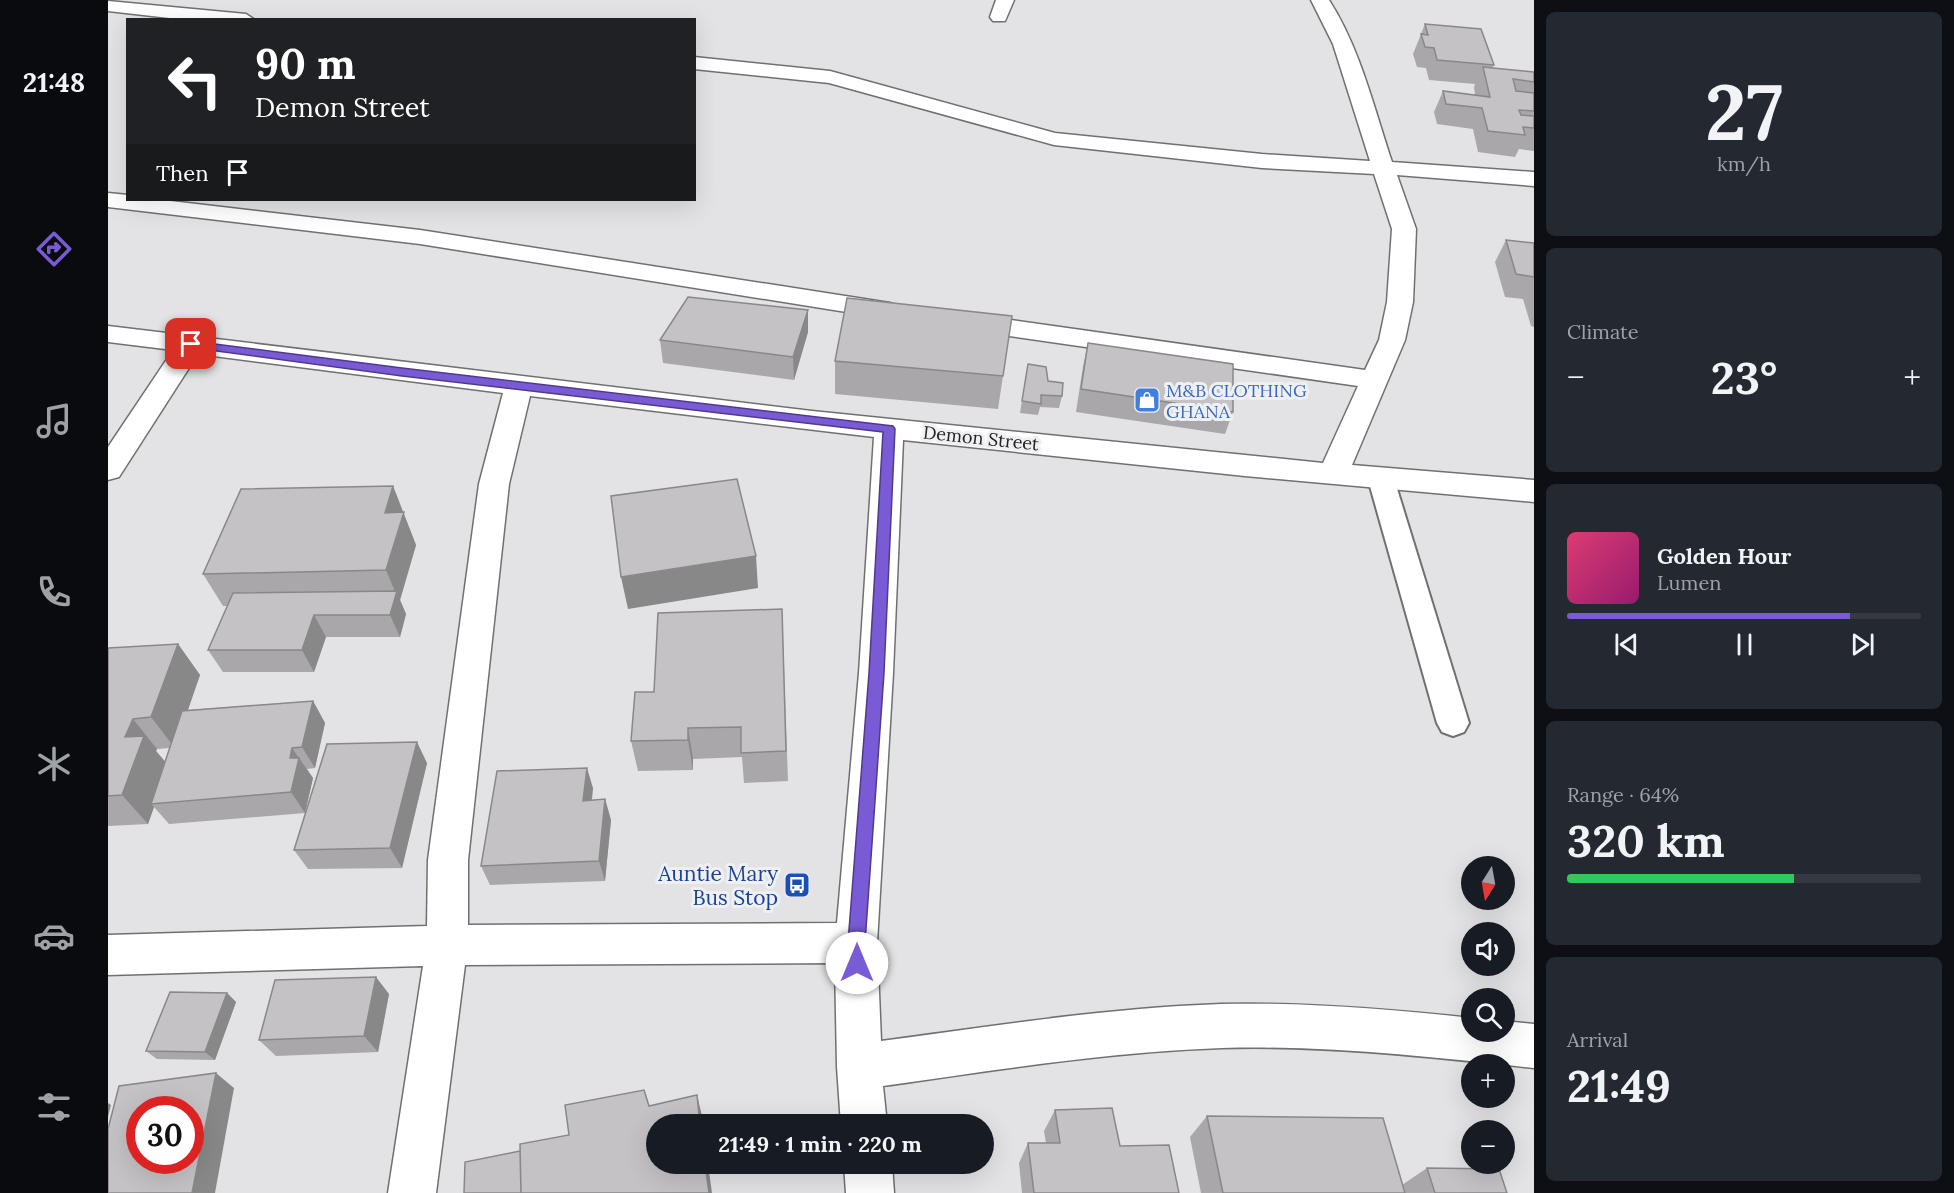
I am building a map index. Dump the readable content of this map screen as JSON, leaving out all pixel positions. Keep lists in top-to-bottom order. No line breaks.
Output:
{"streets":{"street":["Demon Street"]},"places":{"shop":["M&B CLOTHING GHANA"],"bus stop":["Auntie Mary Bus Stop"]},"north":"bottom","page":{"tabs":"21:48","tile":[["27","km/h"],"Climate",["Range · 64%","320 km"],["Arrival","21:49"]],"turn":["90 m","Demon Street"],"then":"Then","heat":["−","23°","+"],"song":["Golden Hour","Lumen"],"map_buttons":["+","−"],"limit":"30","trip":"21:49 · 1 min · 220 m"}}
